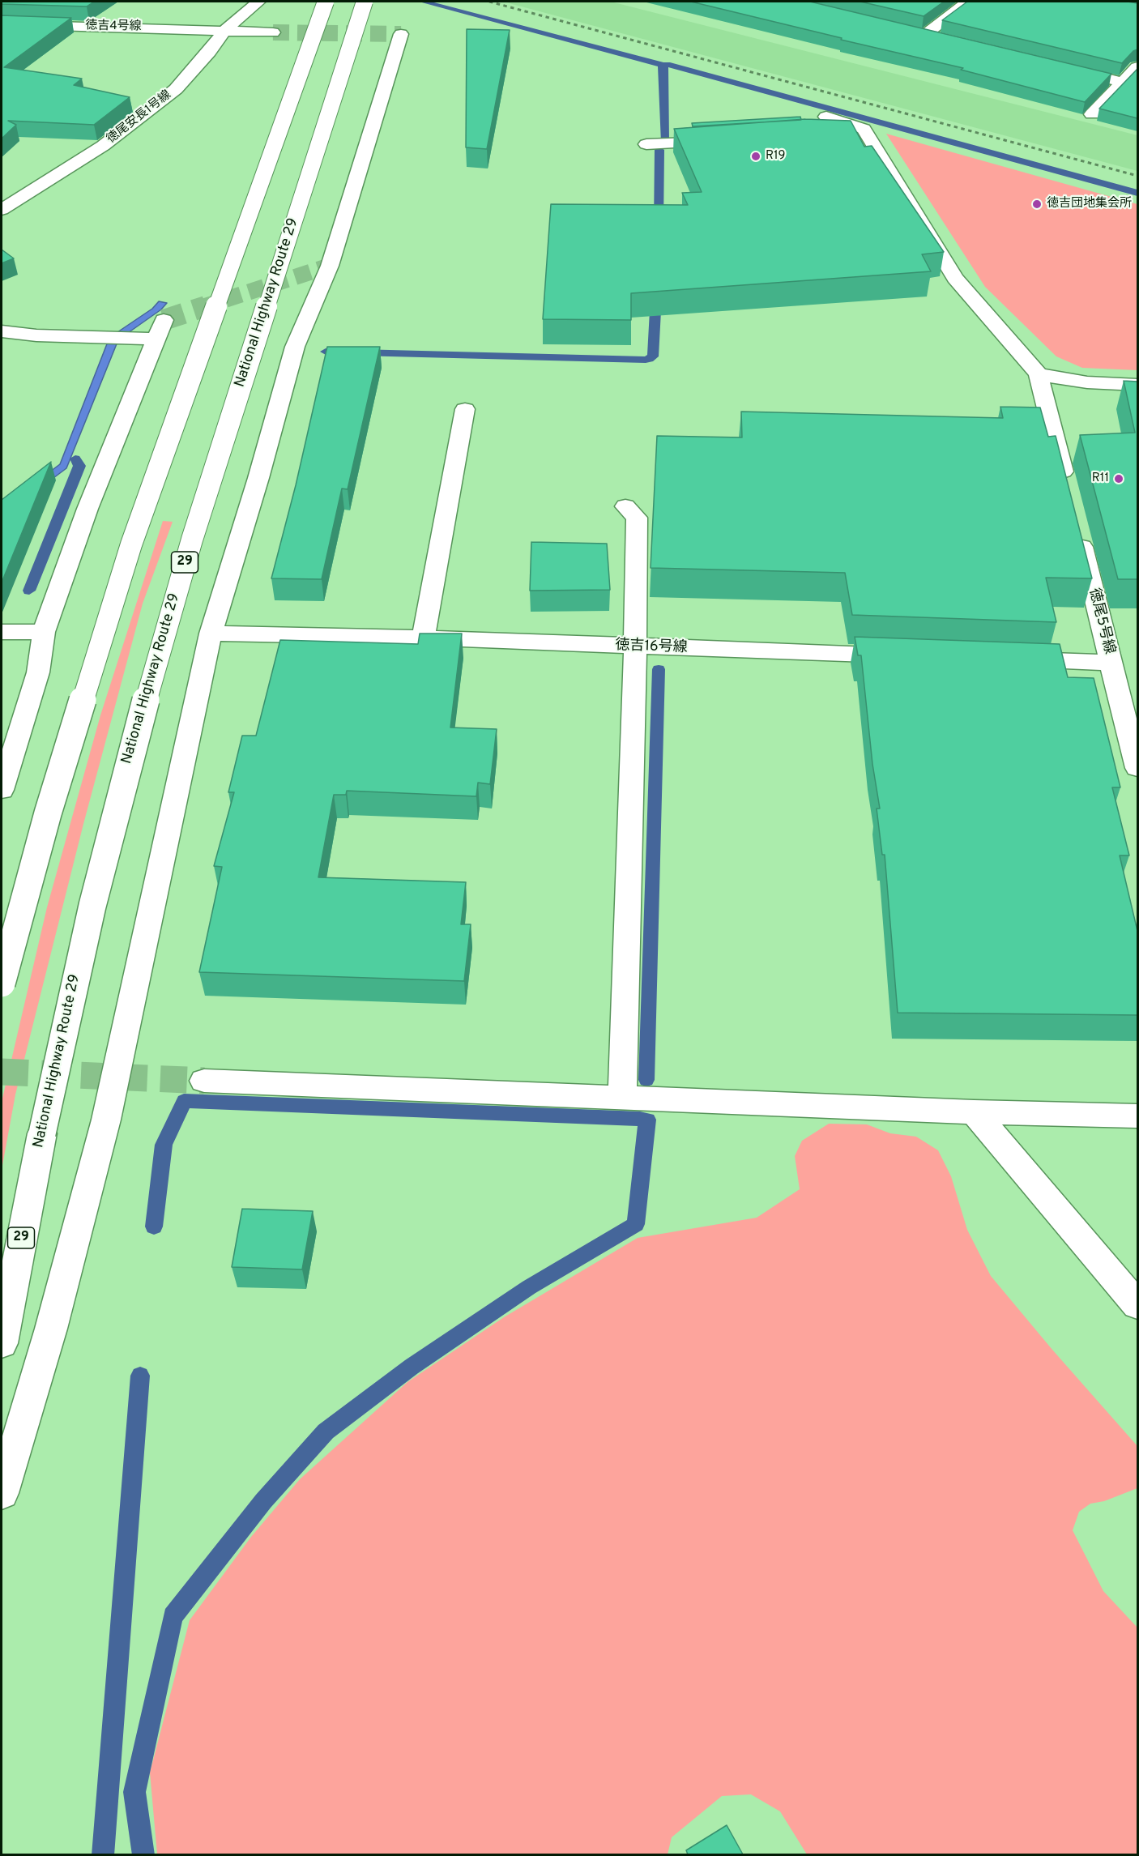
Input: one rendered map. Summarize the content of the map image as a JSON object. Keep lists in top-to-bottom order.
{
  "streets": {
    "main road": [
      "徳吉4号線",
      "徳尾安長1号線",
      "National Highway Route 29",
      "29",
      "徳尾5号線",
      "徳吉16号線"
    ]
  },
  "crossings": [
    ["徳吉4号線", "徳尾安長1号線"]
  ],
  "places": ["R19", "徳吉団地集会所", "R11"]
}
